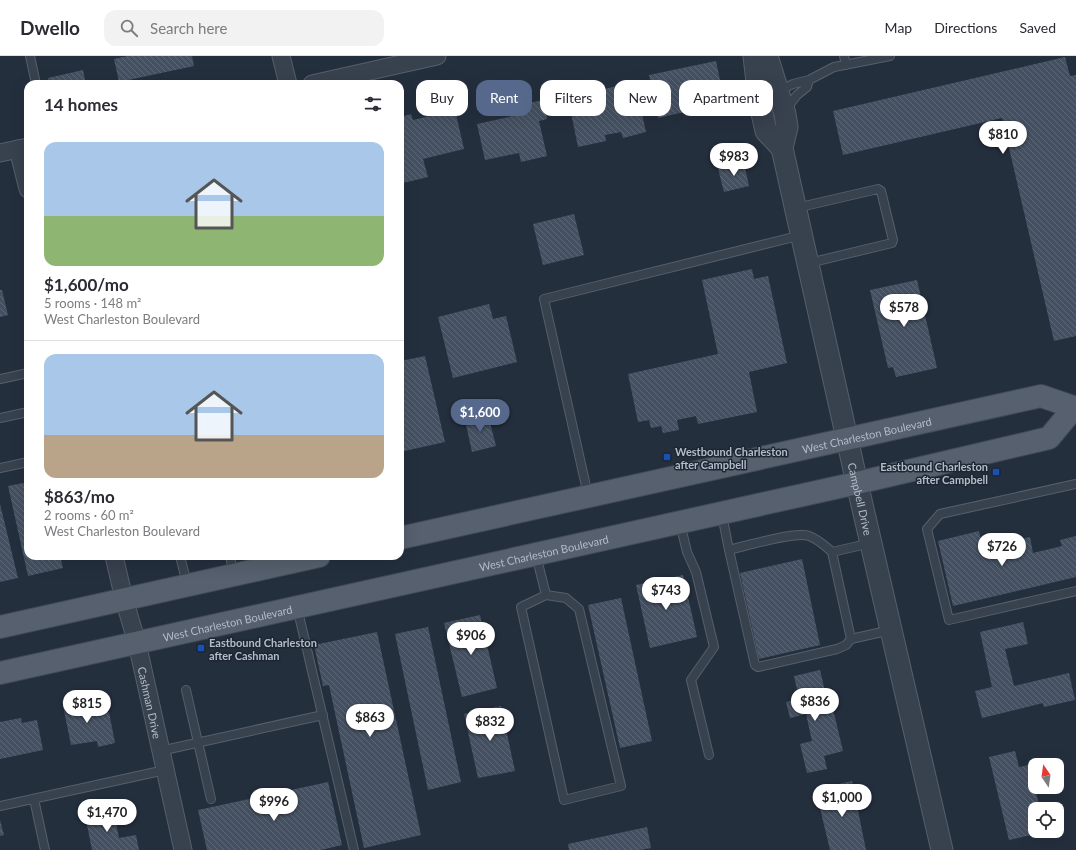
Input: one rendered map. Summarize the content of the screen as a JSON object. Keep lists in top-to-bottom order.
{
  "streets": {
    "main road": ["West Charleston Boulevard"],
    "street": ["Campbell Drive", "Cashman Drive"]
  },
  "crossings": [
    ["West Charleston Boulevard", "Campbell Drive"],
    ["West Charleston Boulevard", "Cashman Drive"]
  ],
  "places": {
    "transit": ["Westbound Charleston after Campbell", "Eastbound Charleston after Campbell", "Eastbound Charleston after Cashman"]
  },
  "north": "top",
  "page": {
    "header": "Dwello",
    "search": "Search here",
    "nav": ["Map", "Directions", "Saved"],
    "chip": [
      "Buy",
      "Rent",
      "Filters",
      "New",
      "Apartment"
    ],
    "heading": "14 homes",
    "price": [
      "$810",
      "$983",
      "$578",
      "$1,600",
      "$726",
      "$743",
      "$906",
      "$836",
      "$815",
      "$863",
      "$832",
      "$1,000",
      "$996",
      "$1,470"
    ],
    "list": [
      {
        "name": "$1,600/mo",
        "note": "5 rooms · 148 m² · West Charleston Boulevard"
      },
      {
        "name": "$863/mo",
        "note": "2 rooms · 60 m² · West Charleston Boulevard"
      }
    ]
  }
}
